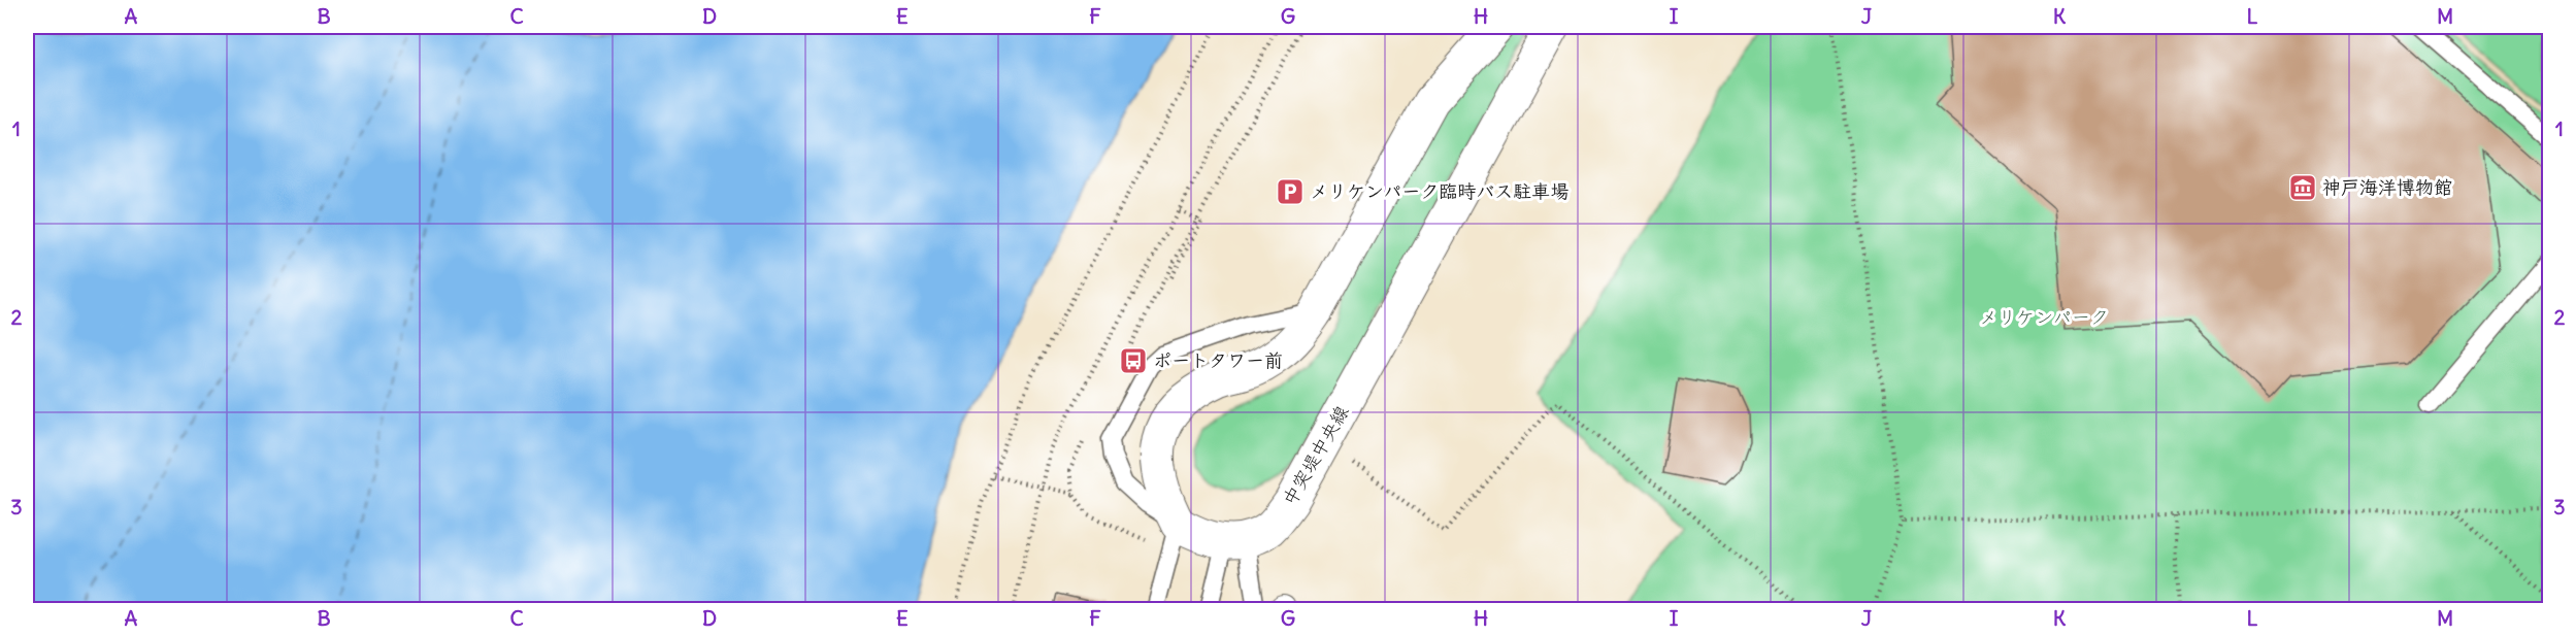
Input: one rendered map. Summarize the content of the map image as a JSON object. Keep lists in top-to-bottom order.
{
  "streets": {
    "street": ["中突堤中央線"]
  },
  "parks": ["メリケンパーク"],
  "places": {
    "museum": ["神戸海洋博物館"],
    "parking": ["メリケンパーク臨時バス駐車場"],
    "bus stop": ["ポートタワー前"]
  },
  "grid": {
    "columns": [
      "A",
      "B",
      "C",
      "D",
      "E",
      "F",
      "G",
      "H",
      "I",
      "J",
      "K",
      "L",
      "M"
    ],
    "rows": ["1", "2", "3"]
  }
}
